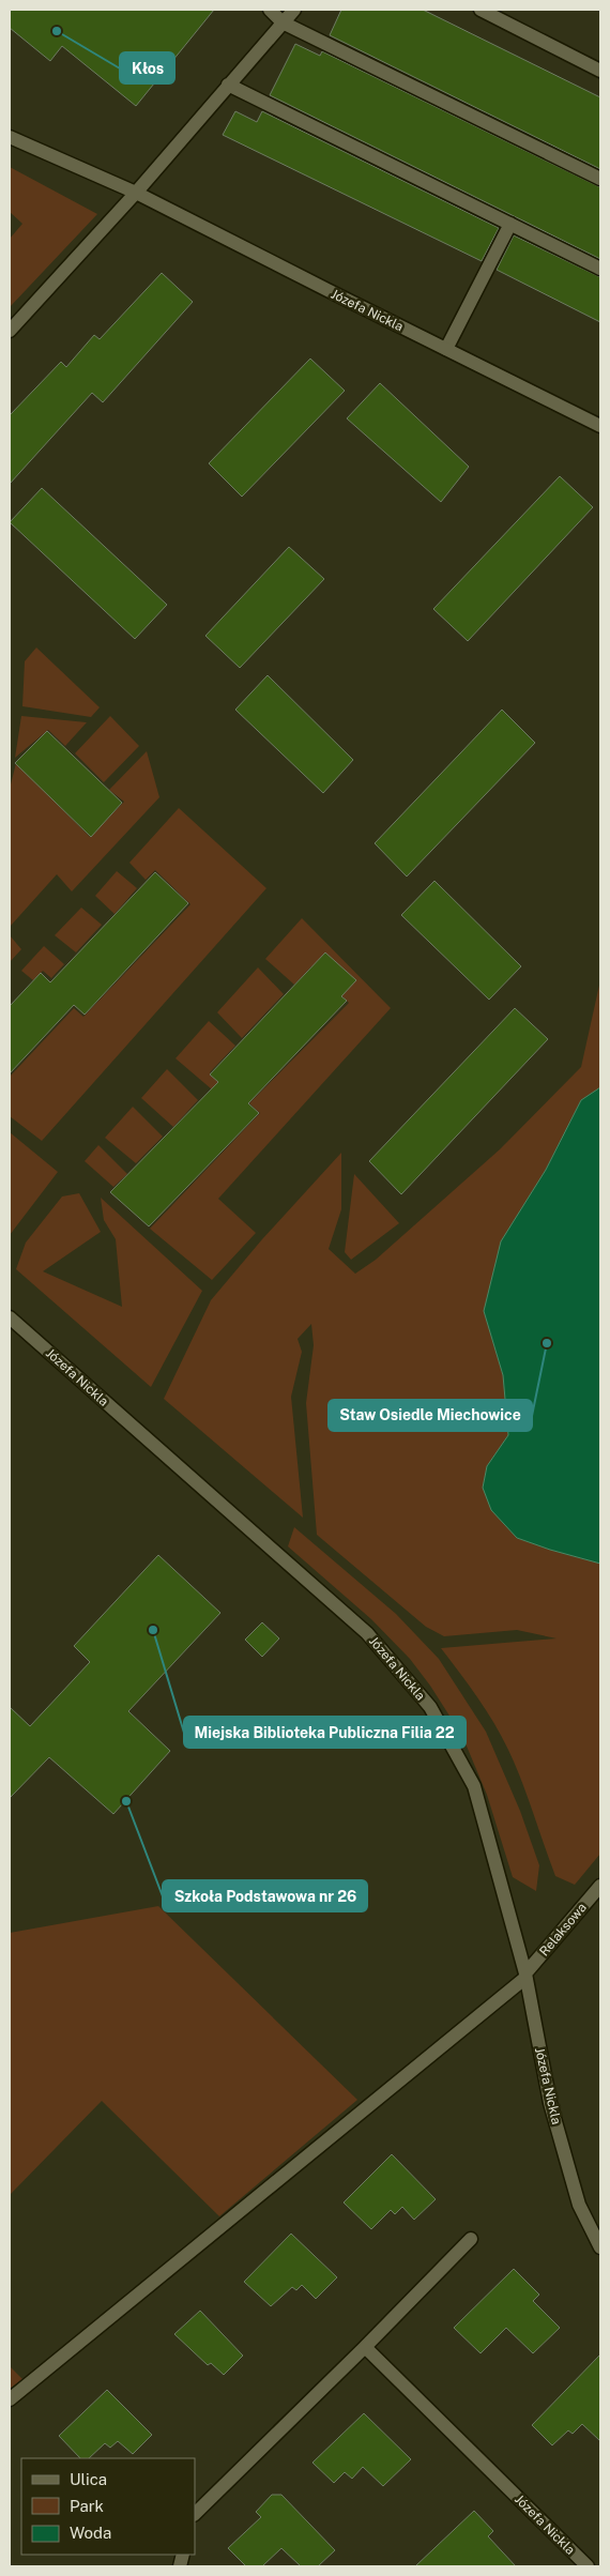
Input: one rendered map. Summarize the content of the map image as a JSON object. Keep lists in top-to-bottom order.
{
  "streets": {
    "street": ["Józefa Nickla", "Relaksowa"]
  },
  "crossings": [
    ["Józefa Nickla", "Relaksowa"]
  ],
  "places": [
    "Kłos",
    "Staw Osiedle Miechowice",
    "Miejska Biblioteka Publiczna Filia 22",
    "Szkoła Podstawowa nr 26"
  ],
  "legend": ["Ulica", "Park", "Woda"]
}
